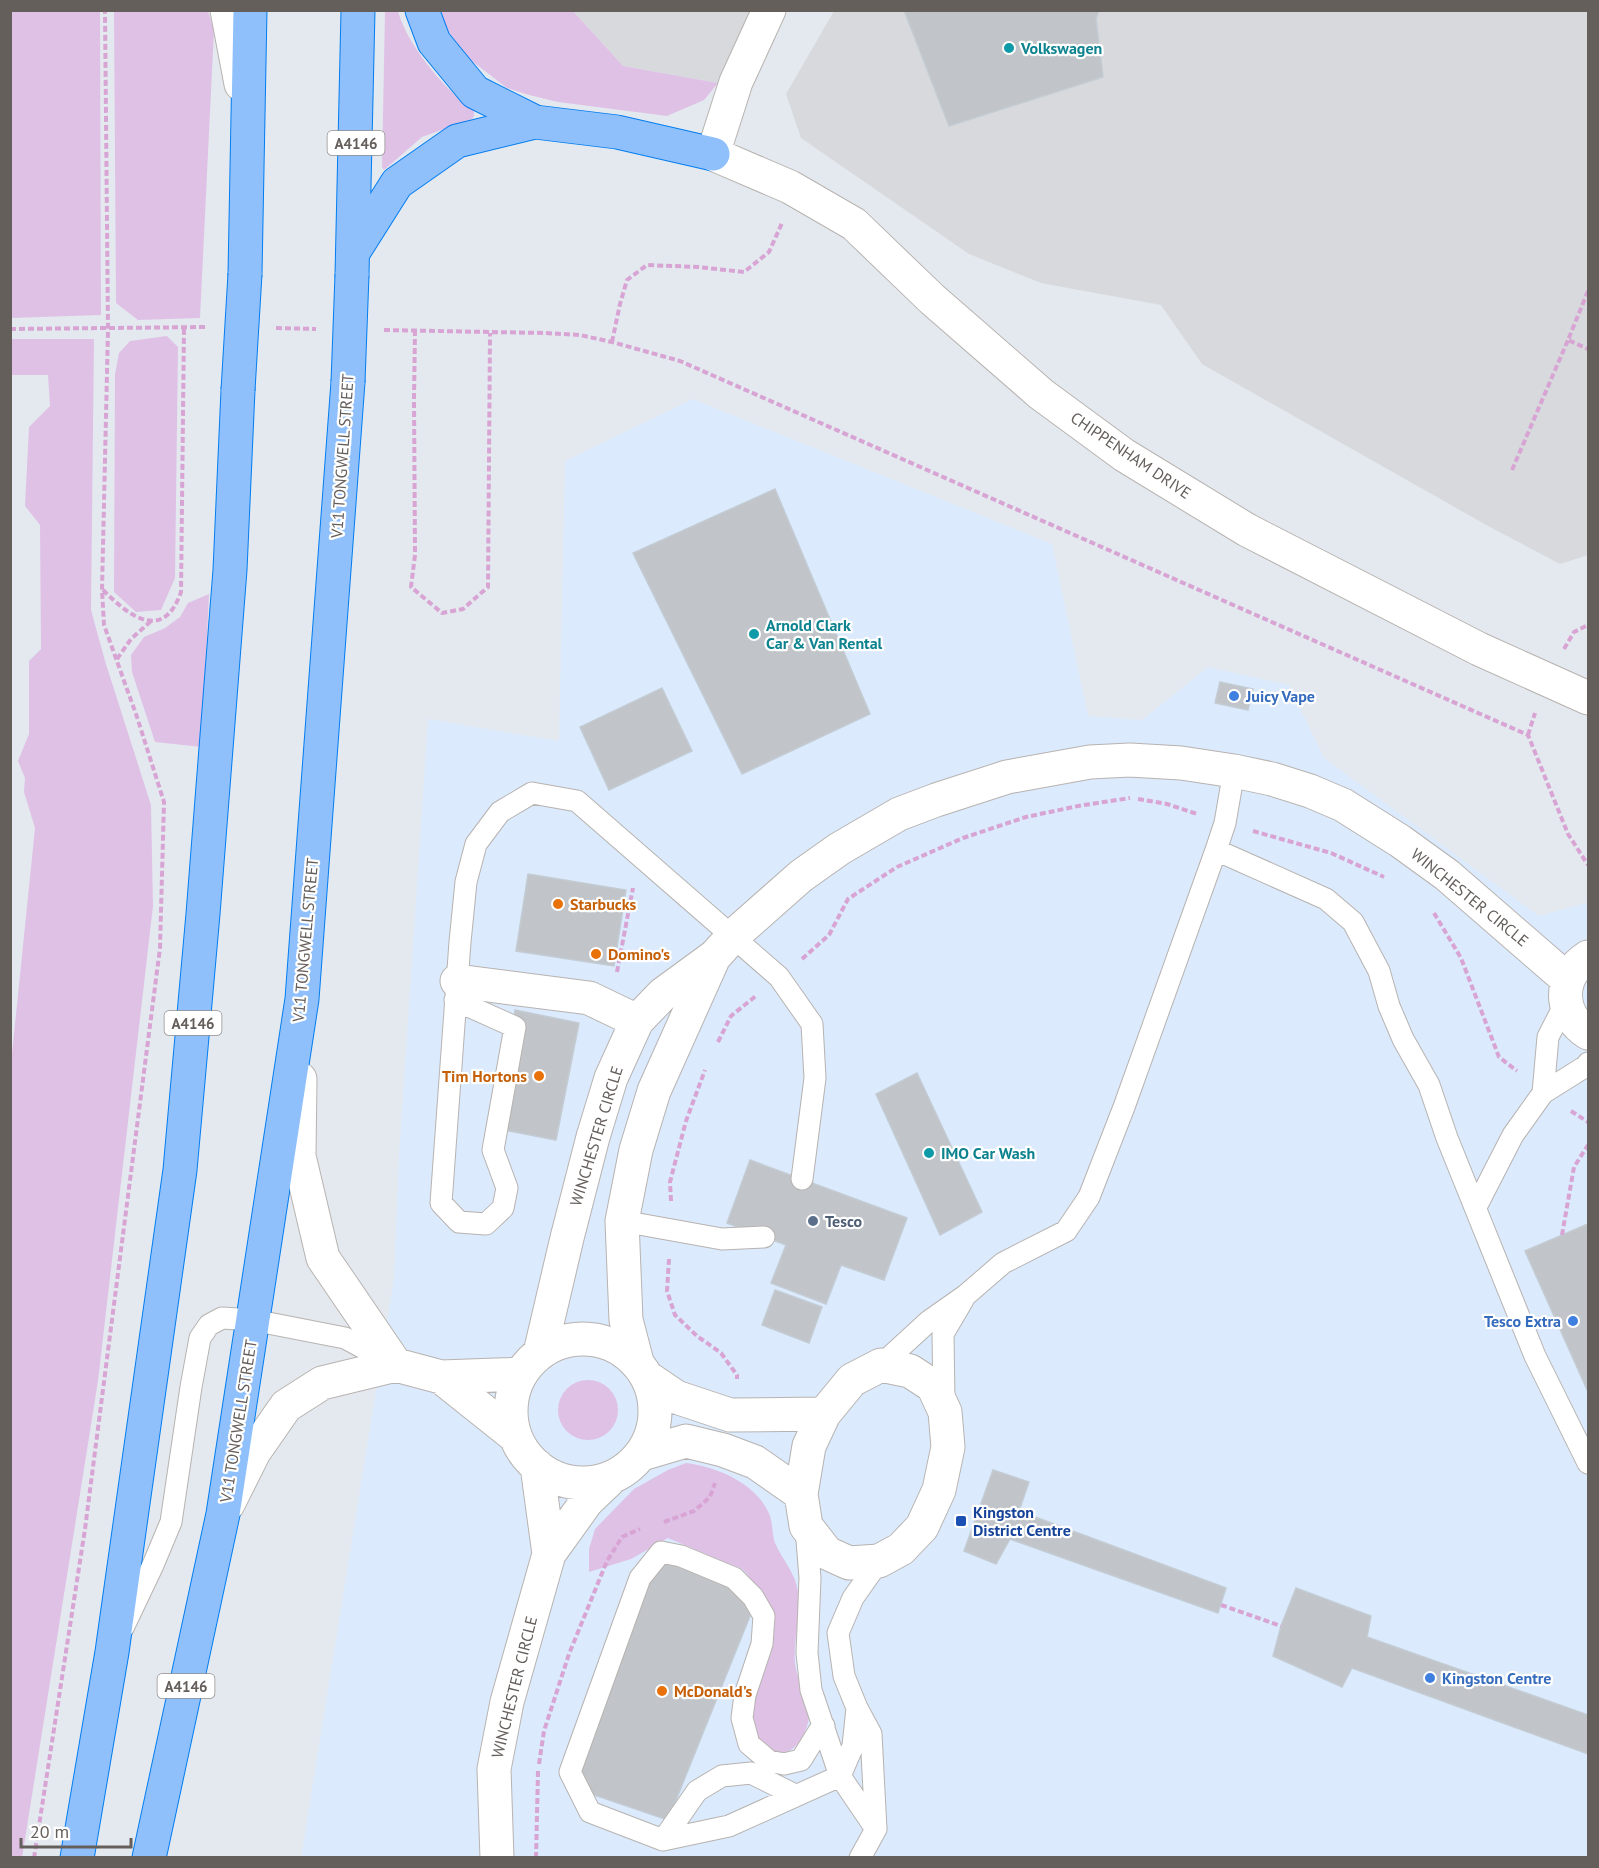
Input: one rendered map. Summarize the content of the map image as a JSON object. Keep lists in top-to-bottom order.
{
  "streets": {
    "highway": ["A4146", "V11 TONGWELL STREET"],
    "street": ["CHIPPENHAM DRIVE", "WINCHESTER CIRCLE"]
  },
  "places": {
    "other": [
      "Volkswagen",
      "Arnold Clark Car & Van Rental",
      "Juicy Vape",
      "Starbucks",
      "Domino's",
      "Tim Hortons",
      "IMO Car Wash",
      "Tesco",
      "Tesco Extra",
      "Kingston Centre",
      "McDonald's"
    ],
    "transit": ["Kingston District Centre"]
  },
  "scale_bar": "20 m"
}
